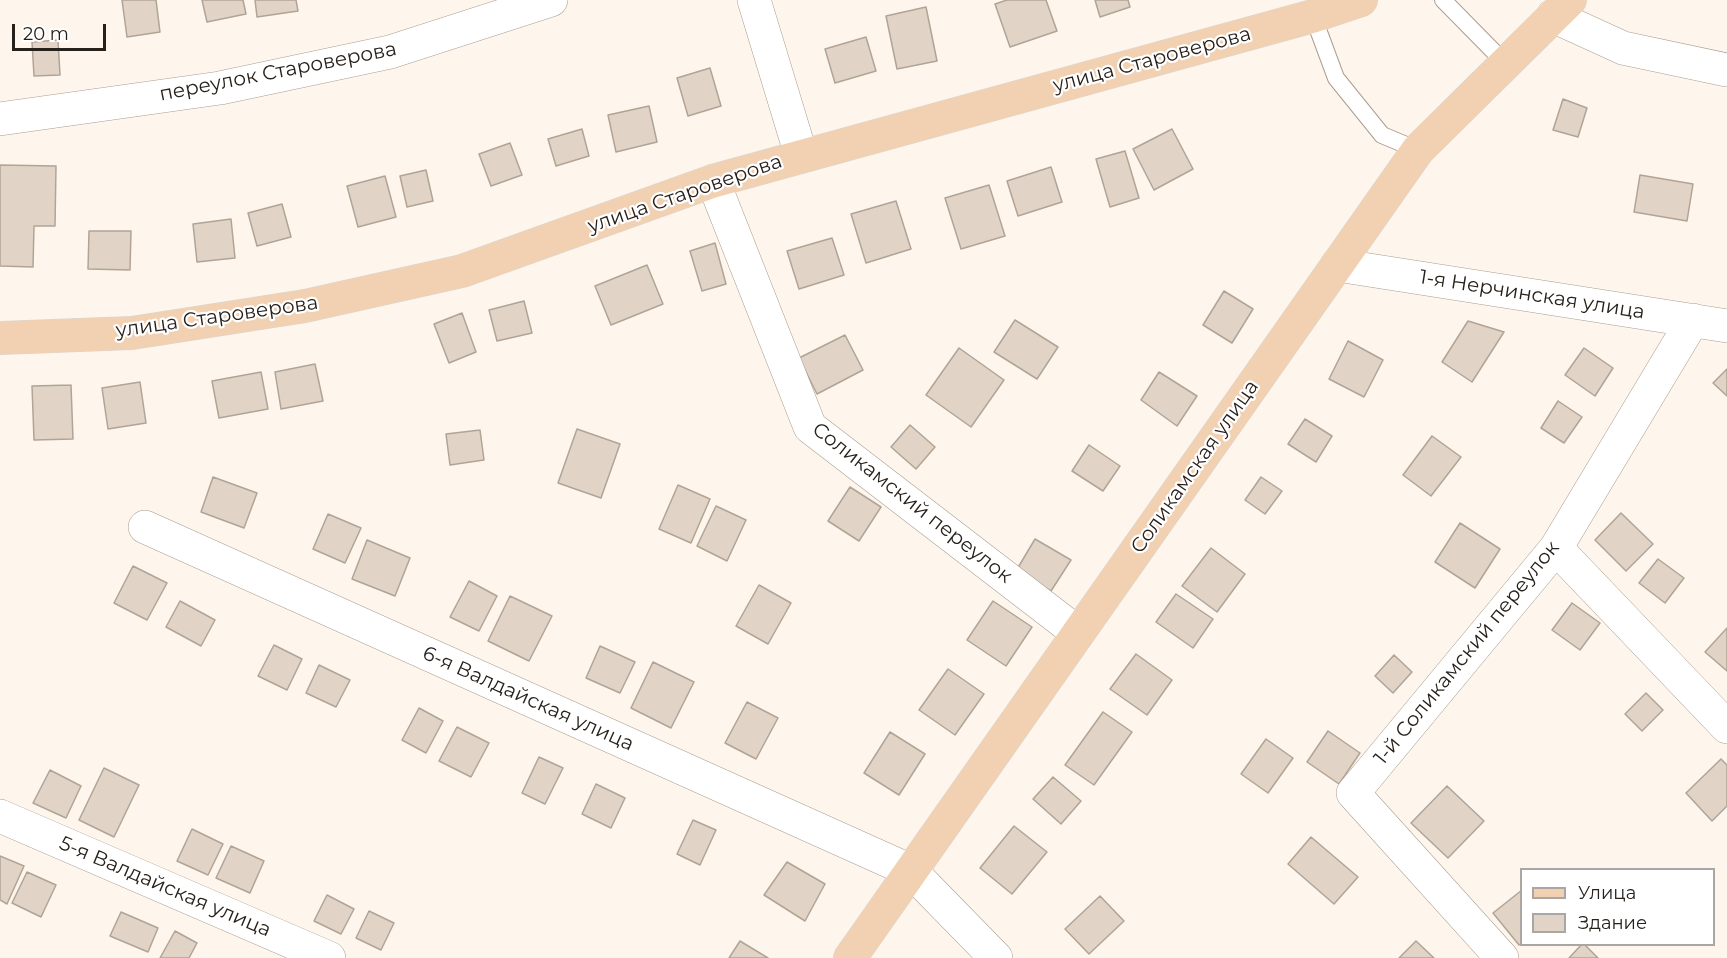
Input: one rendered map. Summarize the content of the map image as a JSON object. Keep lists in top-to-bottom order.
{
  "streets": {
    "main road": ["улица Староверова", "Соликамская улица"],
    "street": [
      "переулок Староверова",
      "1-я Нерчинская улица",
      "Соликамский переулок",
      "1-й Соликамский переулок",
      "6-я Валдайская улица",
      "5-я Валдайская улица"
    ]
  },
  "crossings": [
    ["улица Староверова", "Соликамский переулок"],
    ["1-я Нерчинская улица", "Соликамская улица"],
    ["1-я Нерчинская улица", "1-й Соликамский переулок"],
    ["Соликамская улица", "Соликамский переулок"],
    ["Соликамская улица", "6-я Валдайская улица"]
  ],
  "legend": ["Улица", "Здание"],
  "scale_bar": "20 m"
}
